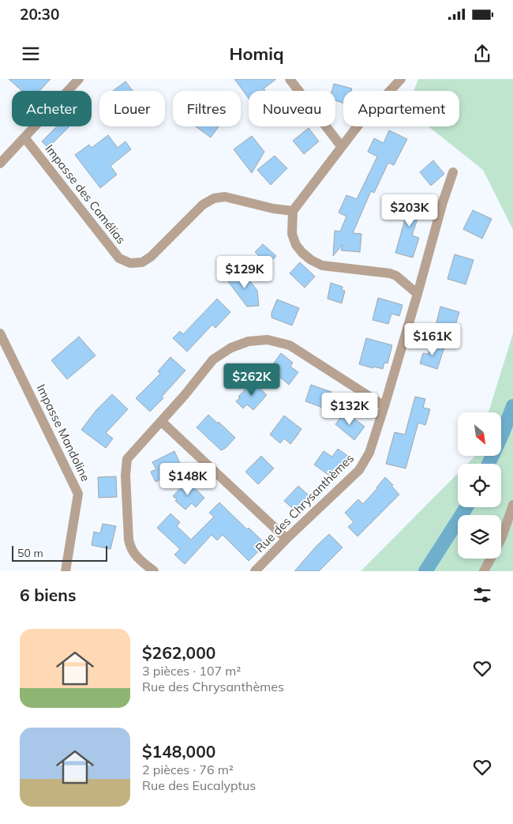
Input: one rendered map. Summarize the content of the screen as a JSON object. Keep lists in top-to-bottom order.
{
  "streets": {
    "street": ["Impasse des Camélias", "Impasse Mandoline", "Rue des Chrysanthèmes"]
  },
  "scale_bar": "50 m",
  "north": "bottom right",
  "page": {
    "status": "20:30",
    "header": "Homiq",
    "chip": [
      "Acheter",
      "Louer",
      "Filtres",
      "Nouveau",
      "Appartement"
    ],
    "price": [
      "$203K",
      "$129K",
      "$161K",
      "$262K",
      "$132K",
      "$148K"
    ],
    "scale": "50 m",
    "heading": "6 biens",
    "list": [
      {
        "name": "$262,000",
        "note": "3 pièces · 107 m² · Rue des Chrysanthèmes"
      },
      {
        "name": "$148,000",
        "note": "2 pièces · 76 m² · Rue des Eucalyptus"
      }
    ]
  }
}
